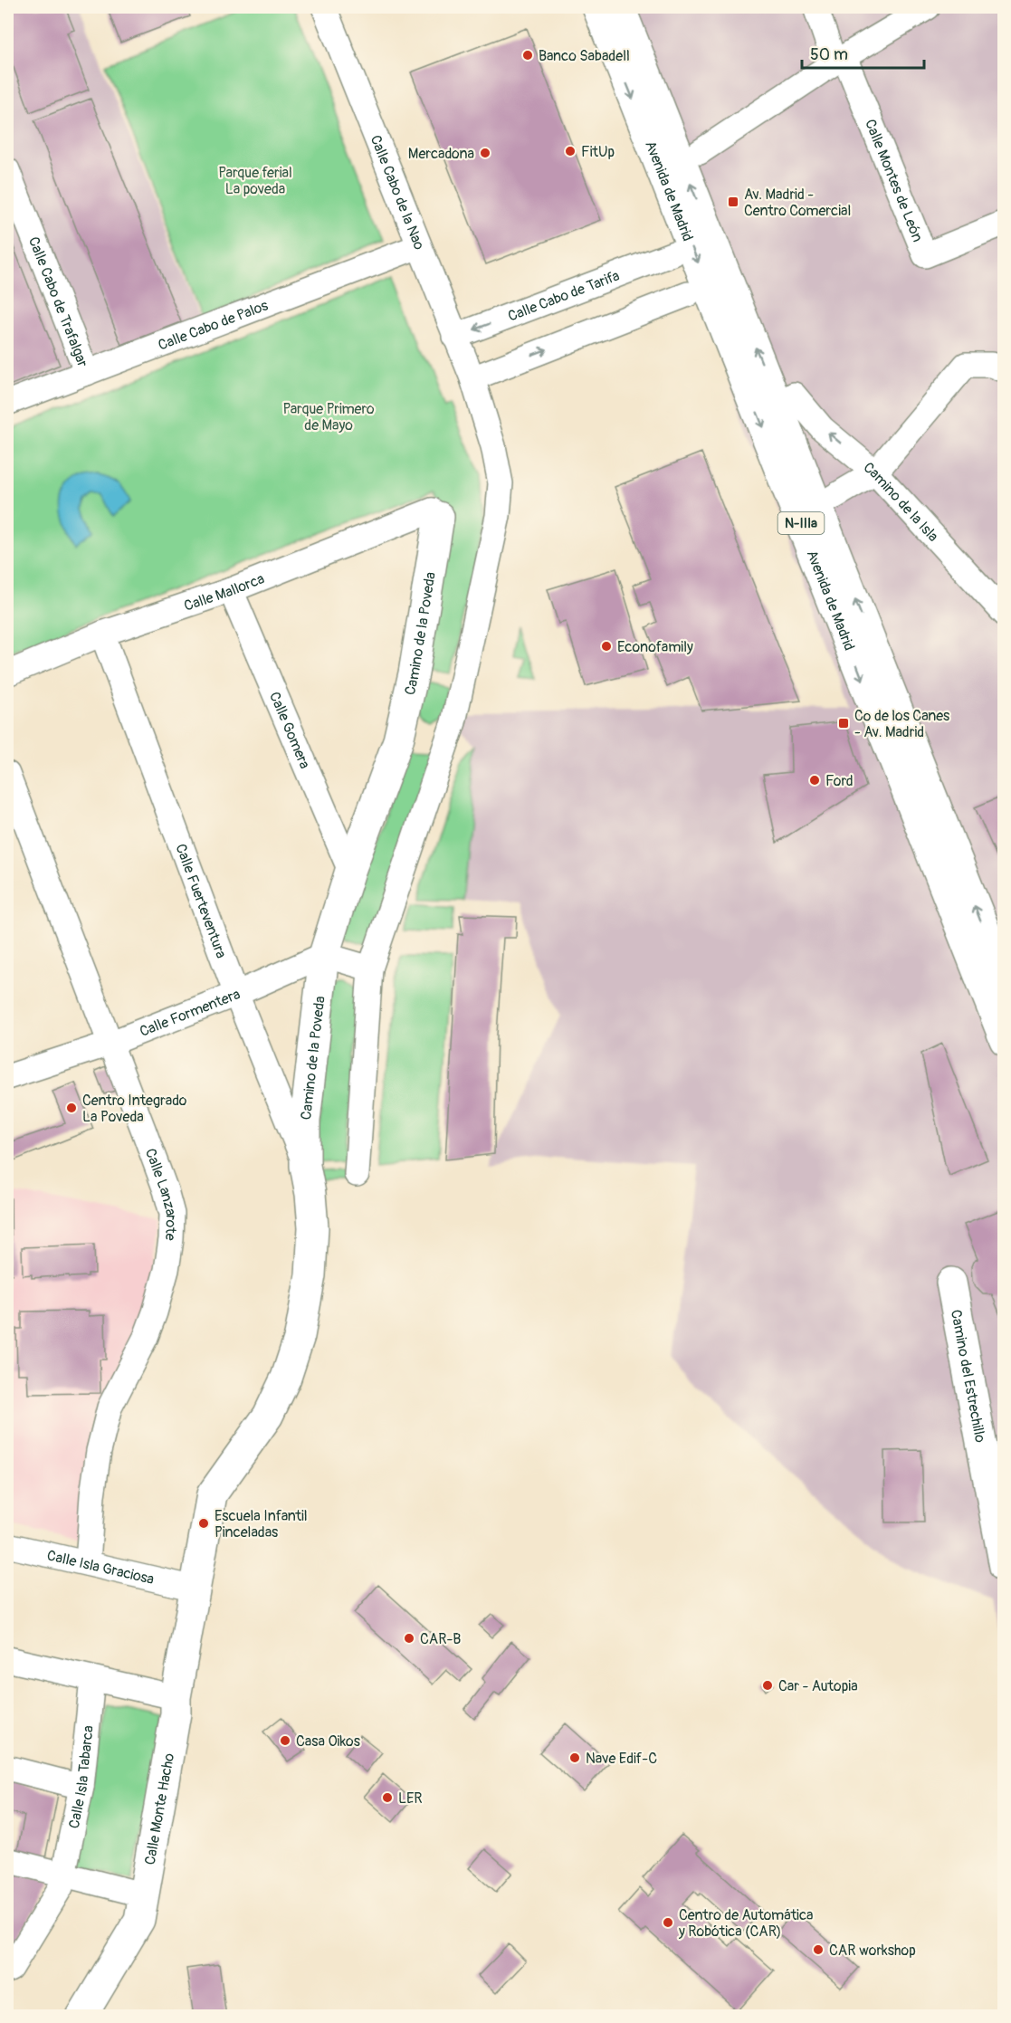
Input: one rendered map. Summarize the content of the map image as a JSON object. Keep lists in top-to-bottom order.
{
  "streets": {
    "main road": [
      "Avenida de Madrid",
      "N-IIIa",
      "Camino de la Poveda",
      "Camino del Estrechillo",
      "Calle Monte Hacho"
    ],
    "street": [
      "Calle Montes de León",
      "Calle Cabo de la Nao",
      "Calle Cabo de Tarifa",
      "Calle Cabo de Trafalgar",
      "Calle Cabo de Palos",
      "Camino de la Isla",
      "Calle Mallorca",
      "Calle Gomera",
      "Calle Fuerteventura",
      "Calle Formentera",
      "Calle Lanzarote",
      "Calle Isla Graciosa",
      "Calle Isla Tabarca"
    ]
  },
  "crossings": [
    ["Calle Cabo de la Nao", "Calle Cabo de Tarifa"],
    ["Calle Cabo de la Nao", "Calle Cabo de Palos"],
    ["Calle Cabo de Trafalgar", "Calle Cabo de Palos"],
    ["Calle Mallorca", "Camino de la Poveda"],
    ["Calle Mallorca", "Calle Gomera"],
    ["Calle Mallorca", "Calle Fuerteventura"],
    ["Camino de la Poveda", "Calle Gomera"],
    ["Camino de la Poveda", "Calle Fuerteventura"],
    ["Camino de la Poveda", "Calle Formentera"],
    ["Camino de la Poveda", "Calle Isla Graciosa"],
    ["Camino de la Poveda", "Calle Monte Hacho"],
    ["Calle Fuerteventura", "Calle Formentera"],
    ["Calle Formentera", "Calle Lanzarote"],
    ["Calle Lanzarote", "Calle Isla Graciosa"],
    ["Calle Isla Graciosa", "Calle Monte Hacho"]
  ],
  "one_way": ["Camino de la Isla"],
  "parks": ["Parque ferial La poveda", "Parque Primero de Mayo"],
  "places": {
    "other": [
      "Banco Sabadell",
      "FitUp",
      "Mercadona",
      "Econofamily",
      "Ford",
      "Centro Integrado La Poveda",
      "Escuela Infantil Pinceladas",
      "CAR-B",
      "Car - Autopia",
      "Casa Oikos",
      "Nave Edif-C",
      "LER",
      "Centro de Automática y Robótica (CAR)",
      "CAR workshop"
    ],
    "transit": ["Av. Madrid - Centro Comercial", "Cº de los Canes - Av. Madrid"]
  },
  "scale_bar": "50 m"
}
